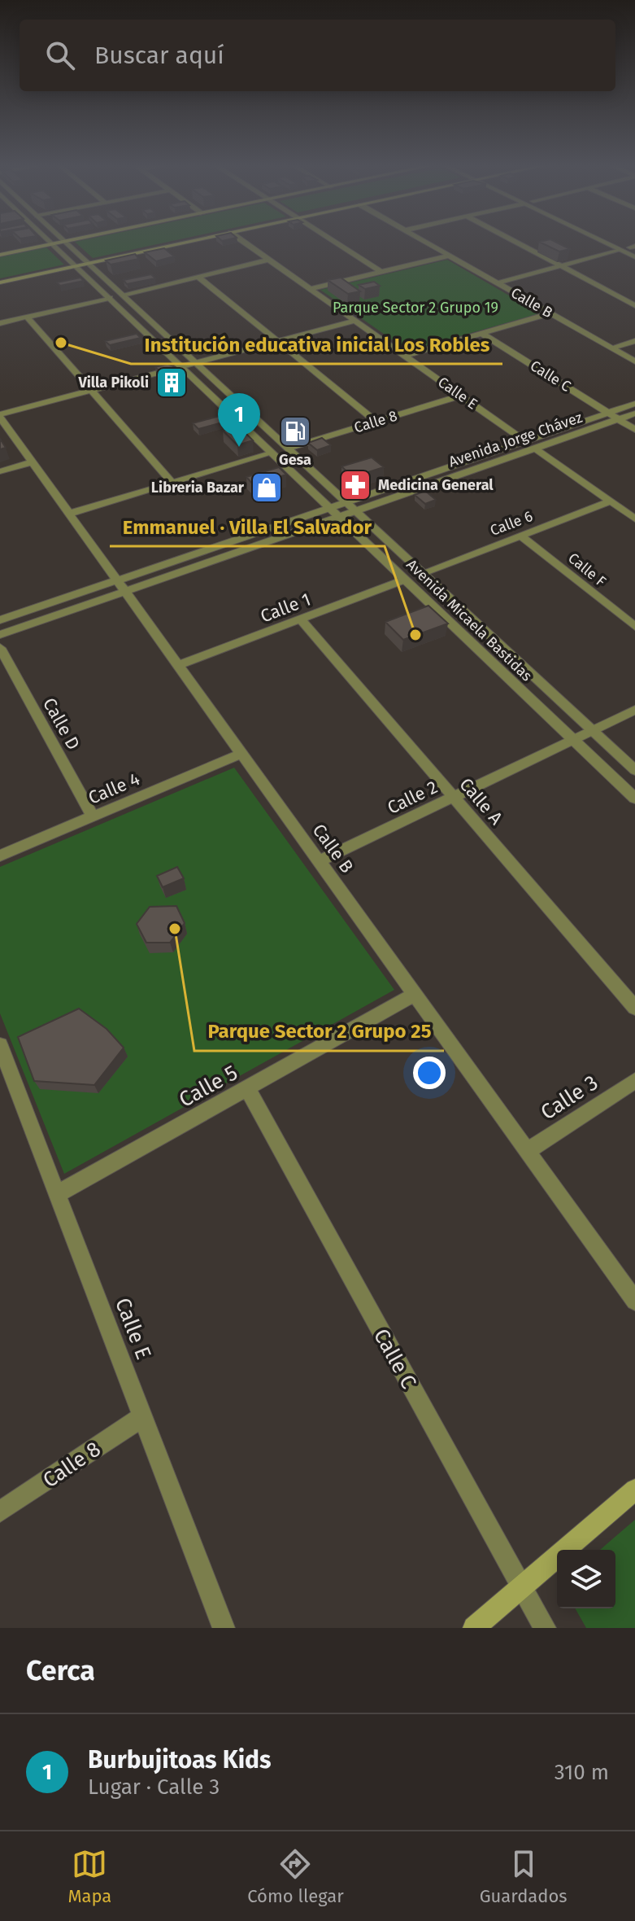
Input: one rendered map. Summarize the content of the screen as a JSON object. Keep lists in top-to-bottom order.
{
  "streets": {
    "street": [
      "Calle B",
      "Calle C",
      "Calle E",
      "Calle 8",
      "Avenida Jorge Chávez",
      "Calle 6",
      "Calle F",
      "Calle 1",
      "Avenida Micaela Bastidas",
      "Calle D",
      "Calle 4",
      "Calle 2",
      "Calle A",
      "Calle 5",
      "Calle 3"
    ]
  },
  "crossings": [
    ["Calle B", "Avenida Jorge Chávez"],
    ["Calle B", "Calle 1"],
    ["Calle B", "Calle 4"],
    ["Calle B", "Calle 2"],
    ["Calle B", "Calle 5"],
    ["Calle B", "Calle 3"],
    ["Calle C", "Avenida Jorge Chávez"],
    ["Calle C", "Calle 5"],
    ["Calle E", "Calle 8"],
    ["Calle E", "Avenida Jorge Chávez"],
    ["Calle E", "Calle 5"],
    ["Calle 8", "Avenida Micaela Bastidas"],
    ["Avenida Jorge Chávez", "Avenida Micaela Bastidas"],
    ["Calle 6", "Calle F"],
    ["Calle 6", "Avenida Micaela Bastidas"],
    ["Calle 1", "Avenida Micaela Bastidas"],
    ["Calle 1", "Calle A"],
    ["Avenida Micaela Bastidas", "Calle 2"],
    ["Calle D", "Calle 4"],
    ["Calle 2", "Calle A"]
  ],
  "parks": ["Parque Sector 2 Grupo 19"],
  "places": {
    "other": ["Institución educativa inicial Los Robles", "Emmanuel · Villa El Salvador", "Parque Sector 2 Grupo 25"],
    "building": ["Villa Pikoli"],
    "fuel station": ["Gesa"],
    "pharmacy": ["Medicina General"],
    "shop": ["Libreria Bazar"]
  },
  "page": {
    "search": "Buscar aquí",
    "pins": "1",
    "heading": "Cerca",
    "list": [
      {
        "mark": "1",
        "name": "Burbujitoas Kids",
        "note": "Lugar · Calle 3",
        "value": "310 m"
      }
    ],
    "nav": ["Mapa", "Cómo llegar", "Guardados"]
  }
}
